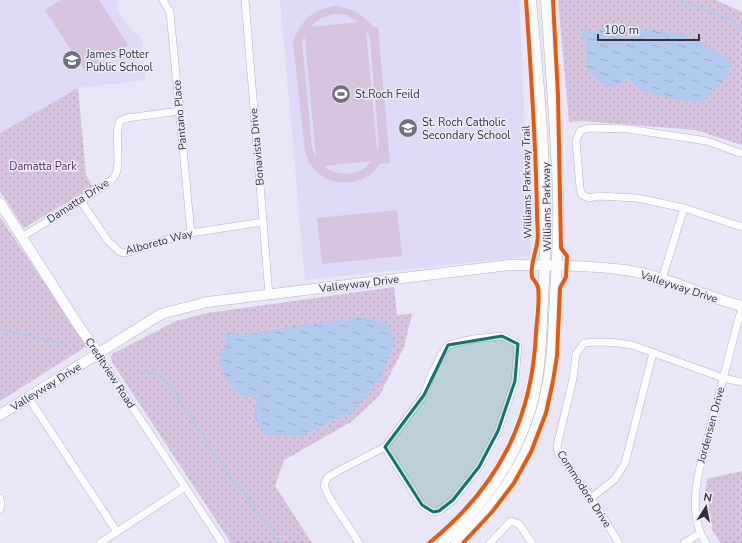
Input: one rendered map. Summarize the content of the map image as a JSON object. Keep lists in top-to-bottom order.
{
  "streets": {
    "main road": ["Williams Parkway", "Valleyway Drive", "Creditview Road"],
    "street": [
      "Pantano Place",
      "Bonavista Drive",
      "Damatta Drive",
      "Alboreto Way",
      "Jordensen Drive",
      "Commodore Drive"
    ],
    "cycle path": ["Williams Parkway Trail"]
  },
  "crossings": [
    ["Pantano Place", "Damatta Drive"],
    ["Pantano Place", "Alboreto Way"],
    ["Bonavista Drive", "Alboreto Way"],
    ["Bonavista Drive", "Valleyway Drive"],
    ["Damatta Drive", "Alboreto Way"],
    ["Damatta Drive", "Creditview Road"],
    ["Williams Parkway", "Valleyway Drive"],
    ["Valleyway Drive", "Creditview Road"],
    ["Valleyway Drive", "Jordensen Drive"],
    ["Jordensen Drive", "Commodore Drive"]
  ],
  "parks": ["Damatta Park"],
  "places": {
    "school or university": ["James Potter Public School", "St. Roch Catholic Secondary School"],
    "sports": ["St.Roch Feild"]
  },
  "scale_bar": "100 m",
  "north": "top"
}
